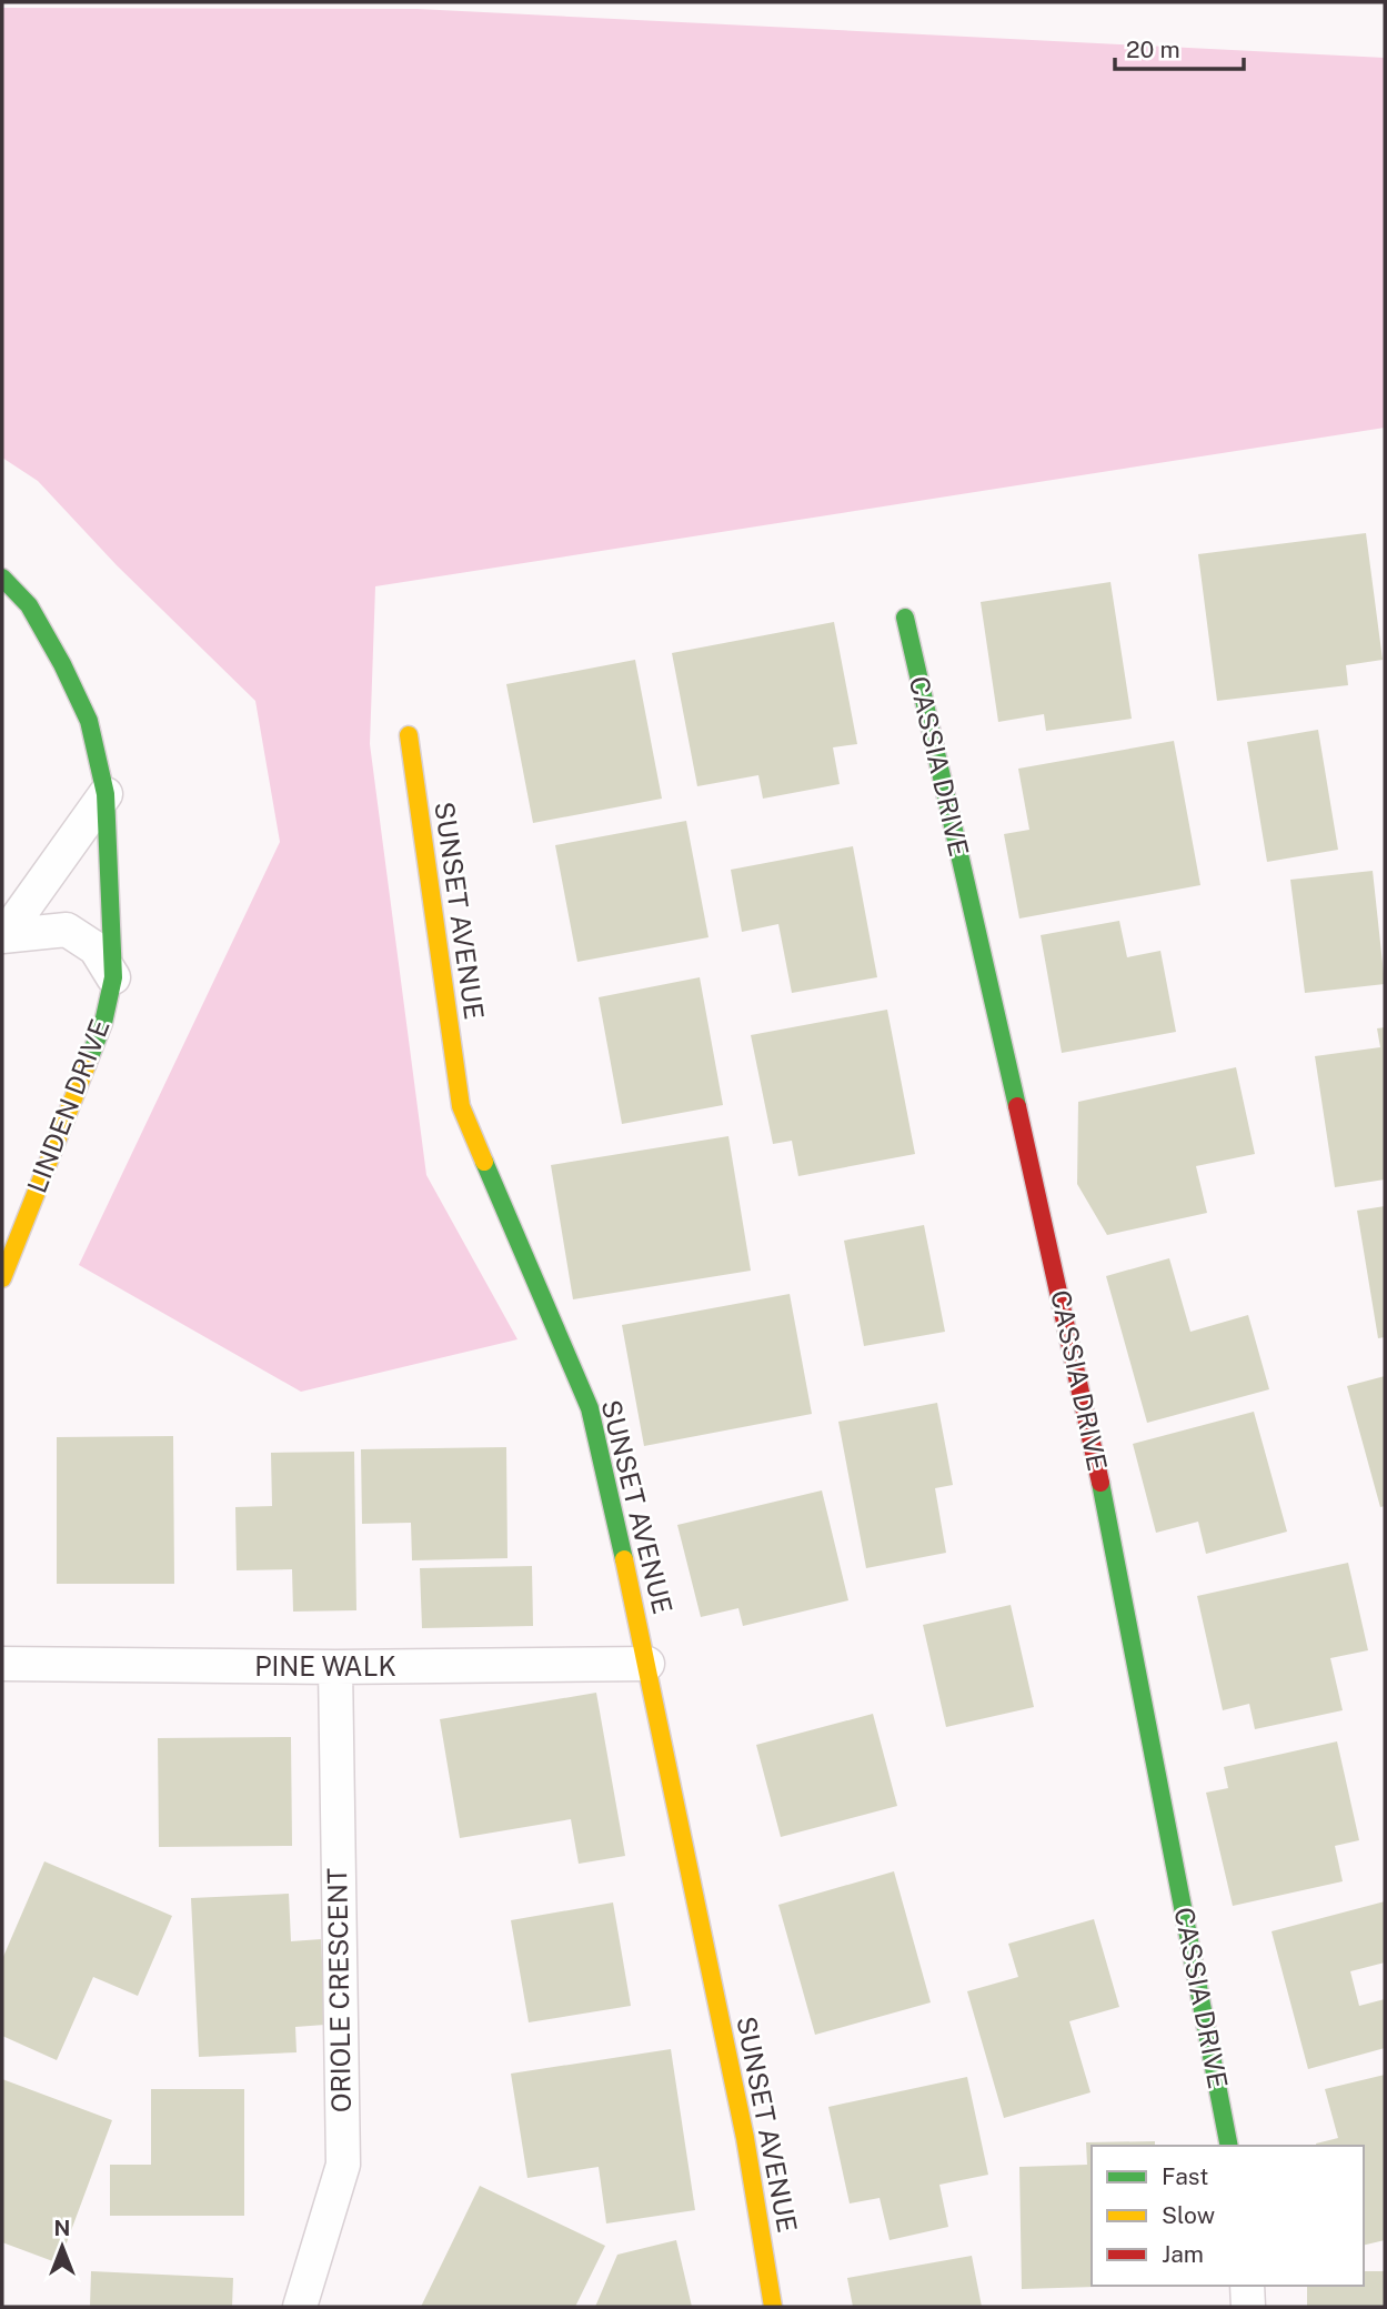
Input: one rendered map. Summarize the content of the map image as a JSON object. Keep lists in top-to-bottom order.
{
  "streets": {
    "street": [
      "CASSIA DRIVE",
      "SUNSET AVENUE",
      "LINDEN DRIVE",
      "PINE WALK",
      "ORIOLE CRESCENT"
    ]
  },
  "crossings": [
    ["SUNSET AVENUE", "PINE WALK"],
    ["PINE WALK", "ORIOLE CRESCENT"]
  ],
  "legend": ["Fast", "Slow", "Jam"],
  "scale_bar": "20 m",
  "north": "top"
}
